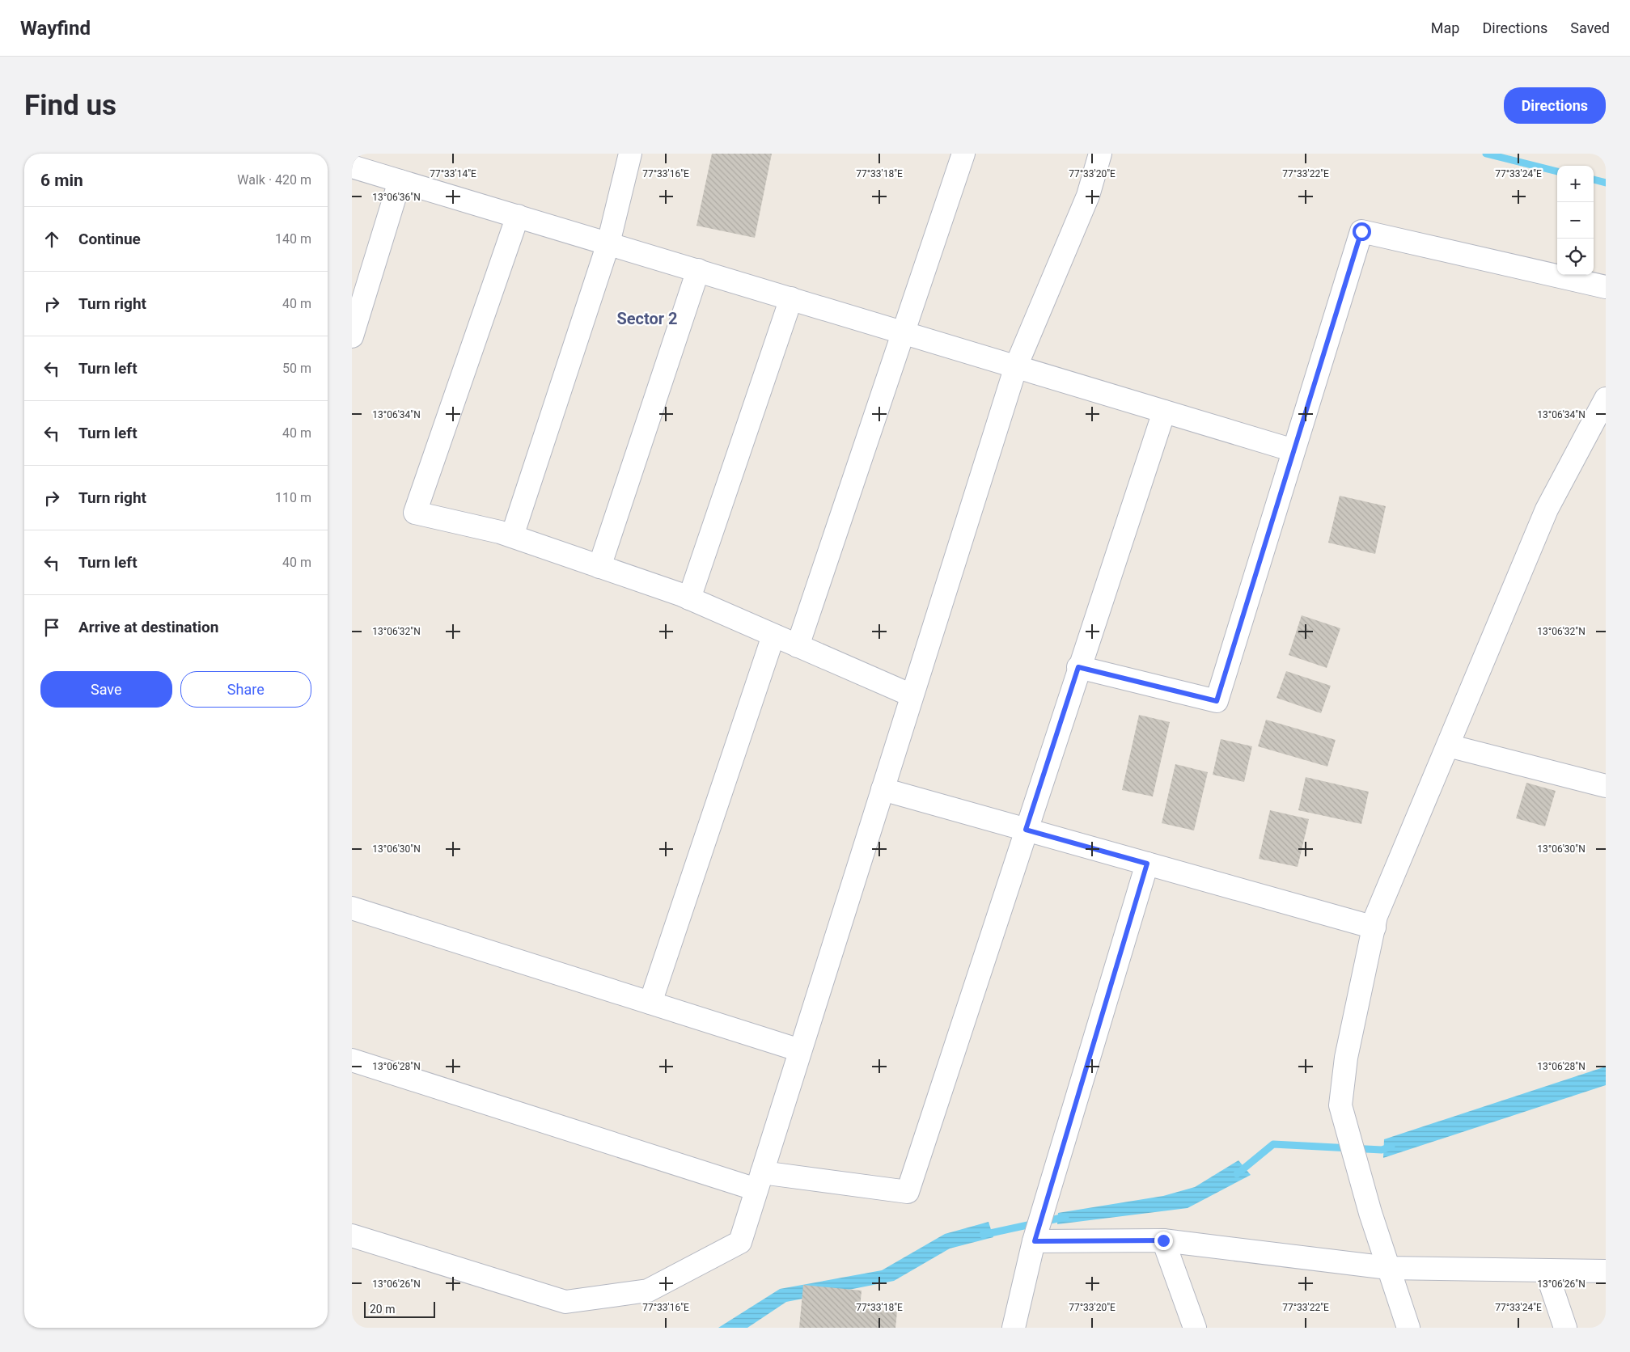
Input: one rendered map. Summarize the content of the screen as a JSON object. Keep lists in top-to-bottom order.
{
  "districts": ["Sector 2"],
  "scale_bar": "20 m",
  "page": {
    "header": "Wayfind",
    "nav": ["Map", "Directions", "Saved"],
    "buttons": [
      "Directions",
      ["Save", "Share"]
    ],
    "title": "Find us",
    "heading": ["6 min", "Walk · 420 m"],
    "map_buttons": ["+", "−"],
    "list": [
      ["Continue", "140 m"],
      ["Turn right", "40 m"],
      ["Turn left", "50 m"],
      ["Turn left", "40 m"],
      ["Turn right", "110 m"],
      ["Turn left", "40 m"],
      "Arrive at destination"
    ],
    "scale": "20 m"
  },
  "coordinates": [
    "77°33'14\"E",
    "77°33'16\"E",
    "77°33'18\"E",
    "77°33'20\"E",
    "77°33'22\"E",
    "77°33'24\"E",
    "13°06'36\"N",
    "13°06'34\"N",
    "13°06'32\"N",
    "13°06'30\"N",
    "13°06'28\"N",
    "13°06'26\"N"
  ]
}
